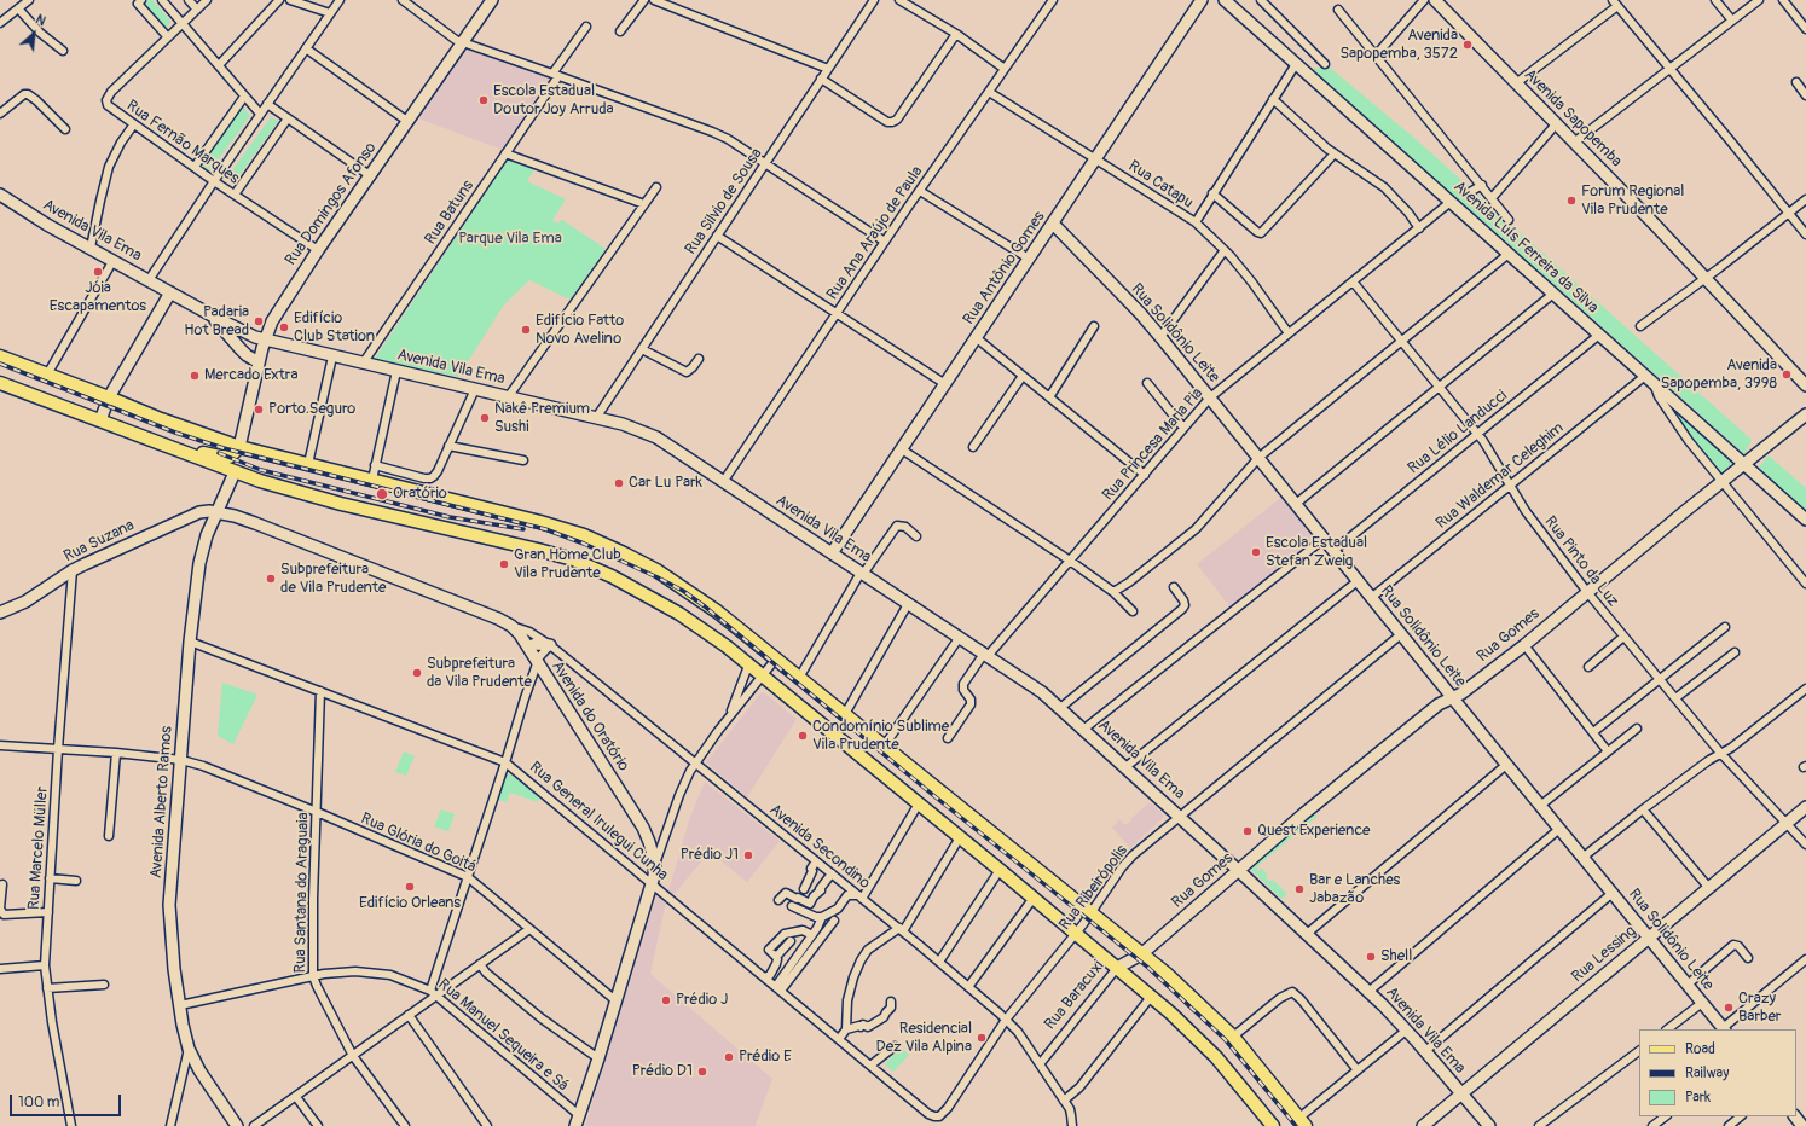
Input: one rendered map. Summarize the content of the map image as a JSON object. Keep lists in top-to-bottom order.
{
  "streets": {
    "main road": [
      "Avenida Sapopemba",
      "Rua Domingos Afonso",
      "Avenida Vila Ema",
      "Avenida Luís Ferreira da Silva",
      "Rua Antônio Gomes",
      "Rua Solidônio Leite",
      "Rua Suzana",
      "Rua Gomes",
      "Avenida do Oratório",
      "Avenida Alberto Ramos",
      "Rua Lessing",
      "Rua Baracuxi"
    ],
    "street": [
      "Rua Fernão Marques",
      "Rua Catapu",
      "Rua Silvio de Sousa",
      "Rua Batuns",
      "Rua Ana Araújo de Paula",
      "Rua Lélio Landucci",
      "Rua Princesa Maria Pia",
      "Rua Waldemar Celeghim",
      "Rua Pinto da Luz",
      "Rua General Irulegui Cunha",
      "Rua Glória do Goitá",
      "Avenida Secondino",
      "Rua Marcelo Müller",
      "Rua Ribeirópolis",
      "Rua Santana do Araguaia",
      "Rua Manuel Sequeira e Sá"
    ]
  },
  "crossings": [
    ["Rua Fernão Marques", "Rua Domingos Afonso"],
    ["Rua Catapu", "Rua Ana Araújo de Paula"],
    ["Rua Catapu", "Rua Antônio Gomes"],
    ["Rua Catapu", "Rua Princesa Maria Pia"],
    ["Rua Silvio de Sousa", "Avenida Vila Ema"],
    ["Rua Domingos Afonso", "Avenida Vila Ema"],
    ["Rua Batuns", "Avenida Vila Ema"],
    ["Avenida Vila Ema", "Rua Ana Araújo de Paula"],
    ["Avenida Vila Ema", "Rua Antônio Gomes"],
    ["Avenida Vila Ema", "Rua Princesa Maria Pia"],
    ["Avenida Vila Ema", "Rua Gomes"],
    ["Avenida Vila Ema", "Rua Ribeirópolis"],
    ["Avenida Vila Ema", "Rua Lessing"],
    ["Avenida Luís Ferreira da Silva", "Rua Lélio Landucci"],
    ["Avenida Luís Ferreira da Silva", "Rua Princesa Maria Pia"],
    ["Avenida Luís Ferreira da Silva", "Rua Waldemar Celeghim"],
    ["Avenida Luís Ferreira da Silva", "Rua Gomes"],
    ["Rua Antônio Gomes", "Rua Solidônio Leite"],
    ["Rua Solidônio Leite", "Rua Lélio Landucci"],
    ["Rua Solidônio Leite", "Rua Princesa Maria Pia"],
    ["Rua Solidônio Leite", "Rua Waldemar Celeghim"],
    ["Rua Solidônio Leite", "Rua Gomes"],
    ["Rua Solidônio Leite", "Rua Ribeirópolis"],
    ["Rua Solidônio Leite", "Rua Lessing"],
    ["Rua Lélio Landucci", "Rua Pinto da Luz"],
    ["Rua Princesa Maria Pia", "Rua Pinto da Luz"],
    ["Rua Waldemar Celeghim", "Rua Pinto da Luz"],
    ["Rua Suzana", "Avenida do Oratório"],
    ["Rua Suzana", "Avenida Alberto Ramos"],
    ["Rua Suzana", "Rua Marcelo Müller"],
    ["Rua Pinto da Luz", "Rua Gomes"],
    ["Rua Pinto da Luz", "Rua Lessing"],
    ["Rua Gomes", "Rua Baracuxi"],
    ["Avenida do Oratório", "Avenida Alberto Ramos"],
    ["Avenida do Oratório", "Rua General Irulegui Cunha"],
    ["Avenida do Oratório", "Rua Glória do Goitá"],
    ["Avenida do Oratório", "Avenida Secondino"],
    ["Avenida do Oratório", "Rua Manuel Sequeira e Sá"],
    ["Avenida Alberto Ramos", "Rua General Irulegui Cunha"],
    ["Avenida Alberto Ramos", "Rua Glória do Goitá"],
    ["Avenida Alberto Ramos", "Rua Manuel Sequeira e Sá"],
    ["Rua General Irulegui Cunha", "Rua Ribeirópolis"],
    ["Rua General Irulegui Cunha", "Rua Santana do Araguaia"],
    ["Rua Glória do Goitá", "Rua Marcelo Müller"],
    ["Rua Glória do Goitá", "Rua Santana do Araguaia"],
    ["Avenida Secondino", "Rua Ribeirópolis"],
    ["Avenida Secondino", "Rua Baracuxi"],
    ["Rua Santana do Araguaia", "Rua Manuel Sequeira e Sá"]
  ],
  "parks": ["Parque Vila Ema"],
  "places": [
    "Avenida Sapopemba, 3572",
    "Escola Estadual Doutor Joy Arruda",
    "Forum Regional Vila Prudente",
    "Jóia Escapamentos",
    "Padaria Hot Bread",
    "Edifício Club Station",
    "Edifício Fatto Novo Avelino",
    "Avenida Sapopemba, 3998",
    "Mercado Extra",
    "Porto.Seguro",
    "Nakê Premium Sushi",
    "Car Lu Park",
    "Oratório",
    "Escola Estadual Stefan Zweig",
    "Gran Home Club Vila Prudente",
    "Subprefeitura de Vila Prudente",
    "Subprefeitura da Vila Prudente",
    "Condomínio Sublime Vila Prudente",
    "Quest Experience",
    "Prédio J1",
    "Edifício Orleans",
    "Bar e Lanches Jabazão",
    "Shell",
    "Prédio J",
    "Crazy Barber",
    "Residencial Dez Vila Alpina",
    "Prédio E",
    "Prédio D1"
  ],
  "legend": ["Road", "Railway", "Park"],
  "scale_bar": "100 m",
  "north": "top right"
}
